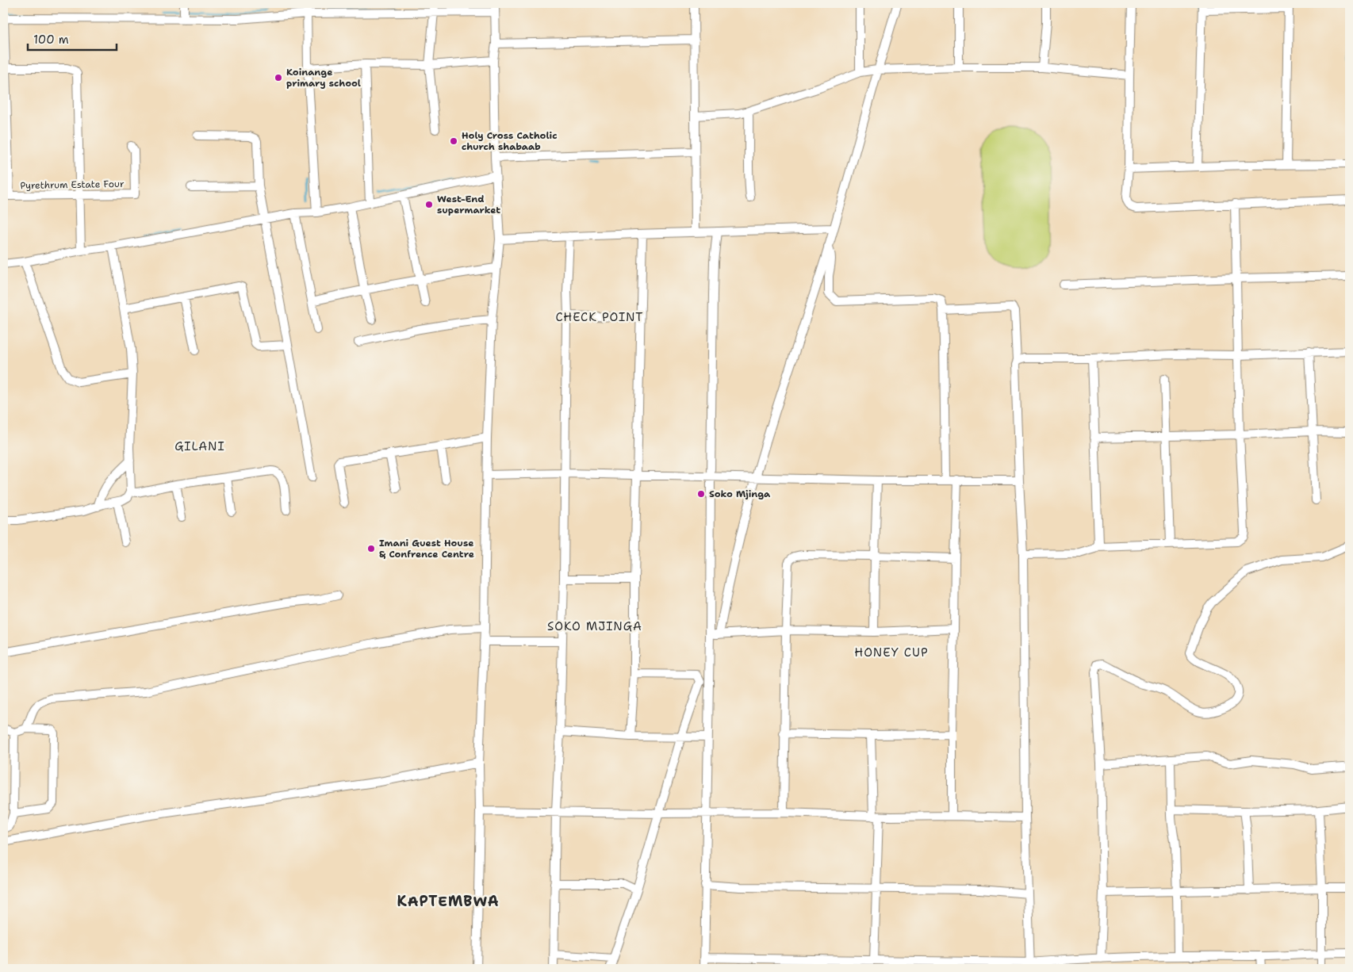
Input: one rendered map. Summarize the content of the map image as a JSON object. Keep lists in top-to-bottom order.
{
  "streets": {
    "street": ["Pyrethrum Estate Four"]
  },
  "districts": [
    "CHECK POINT",
    "GILANI",
    "SOKO MJINGA",
    "HONEY CUP",
    "KAPTEMBWA"
  ],
  "places": [
    "Koinange primary school",
    "Holy Cross Catholic church shabaab",
    "West-End supermarket",
    "Soko Mjinga",
    "Imani Guest House & Confrence Centre"
  ],
  "scale_bar": "100 m"
}
